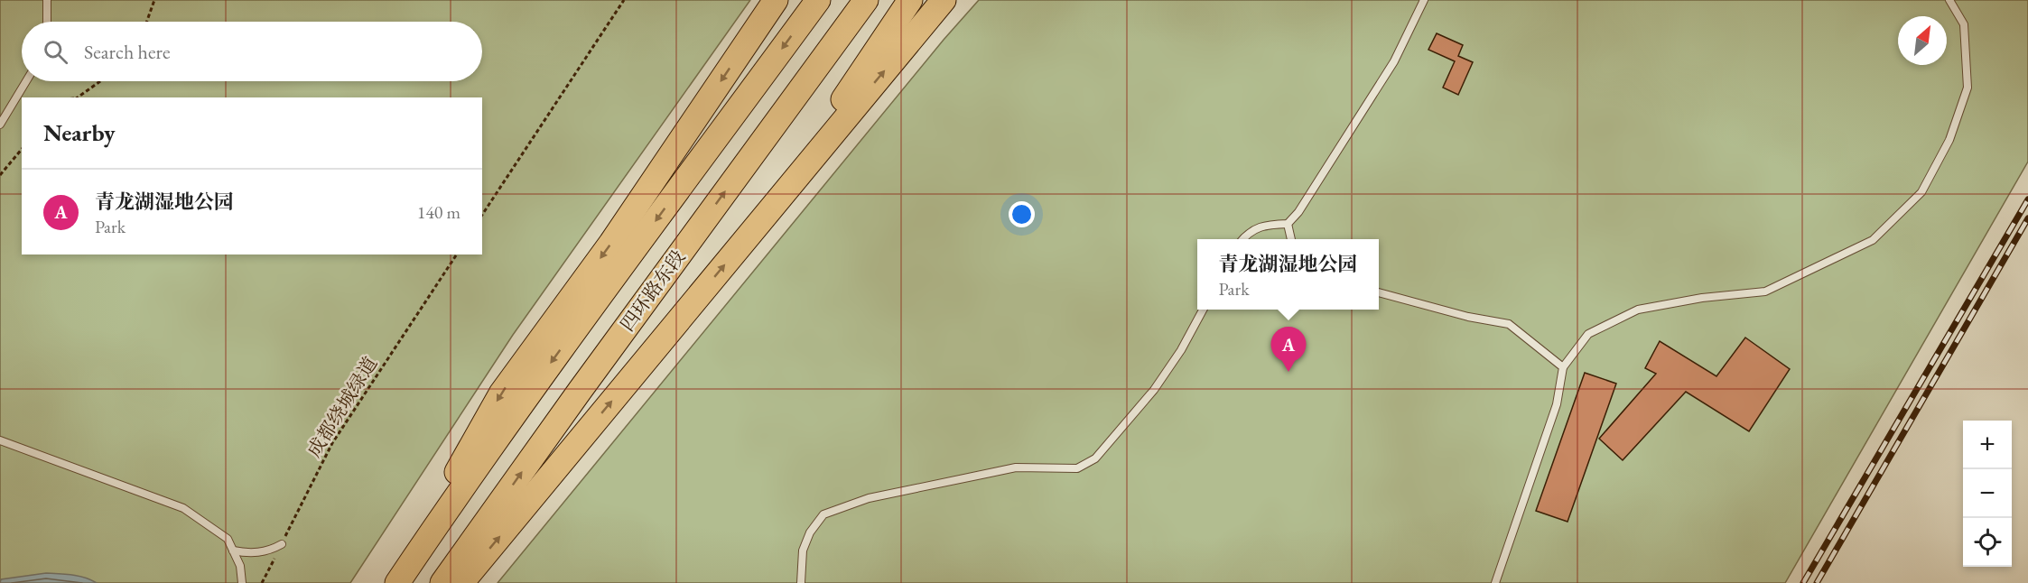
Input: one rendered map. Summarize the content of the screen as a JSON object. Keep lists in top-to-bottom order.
{
  "streets": {
    "highway": ["四环路东段"],
    "path": ["成都绕城绿道"]
  },
  "north": "top right",
  "page": {
    "search": "Search here",
    "heading": "Nearby",
    "list": [
      {
        "mark": "A",
        "name": "青龙湖湿地公园",
        "note": "Park",
        "value": "140 m"
      }
    ],
    "popup": ["青龙湖湿地公园", "Park"],
    "pins": "A",
    "map_buttons": ["+", "−"]
  }
}
